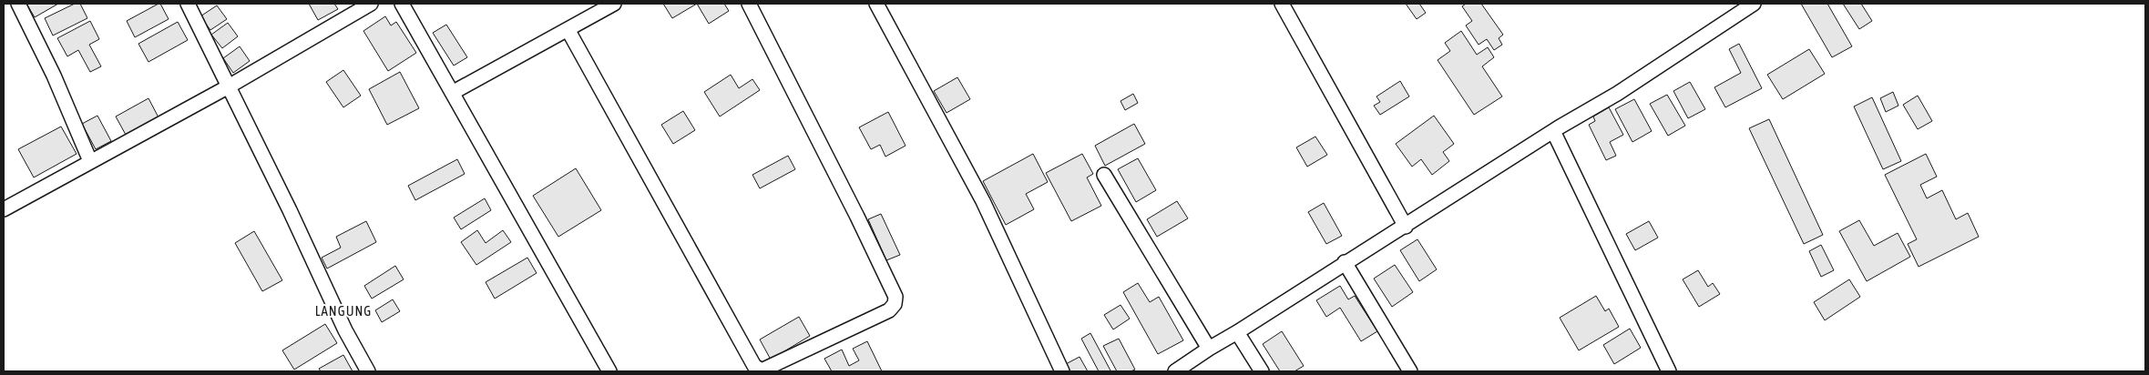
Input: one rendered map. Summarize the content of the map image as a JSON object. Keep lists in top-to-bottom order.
{
  "districts": ["LANGUNG"]
}
